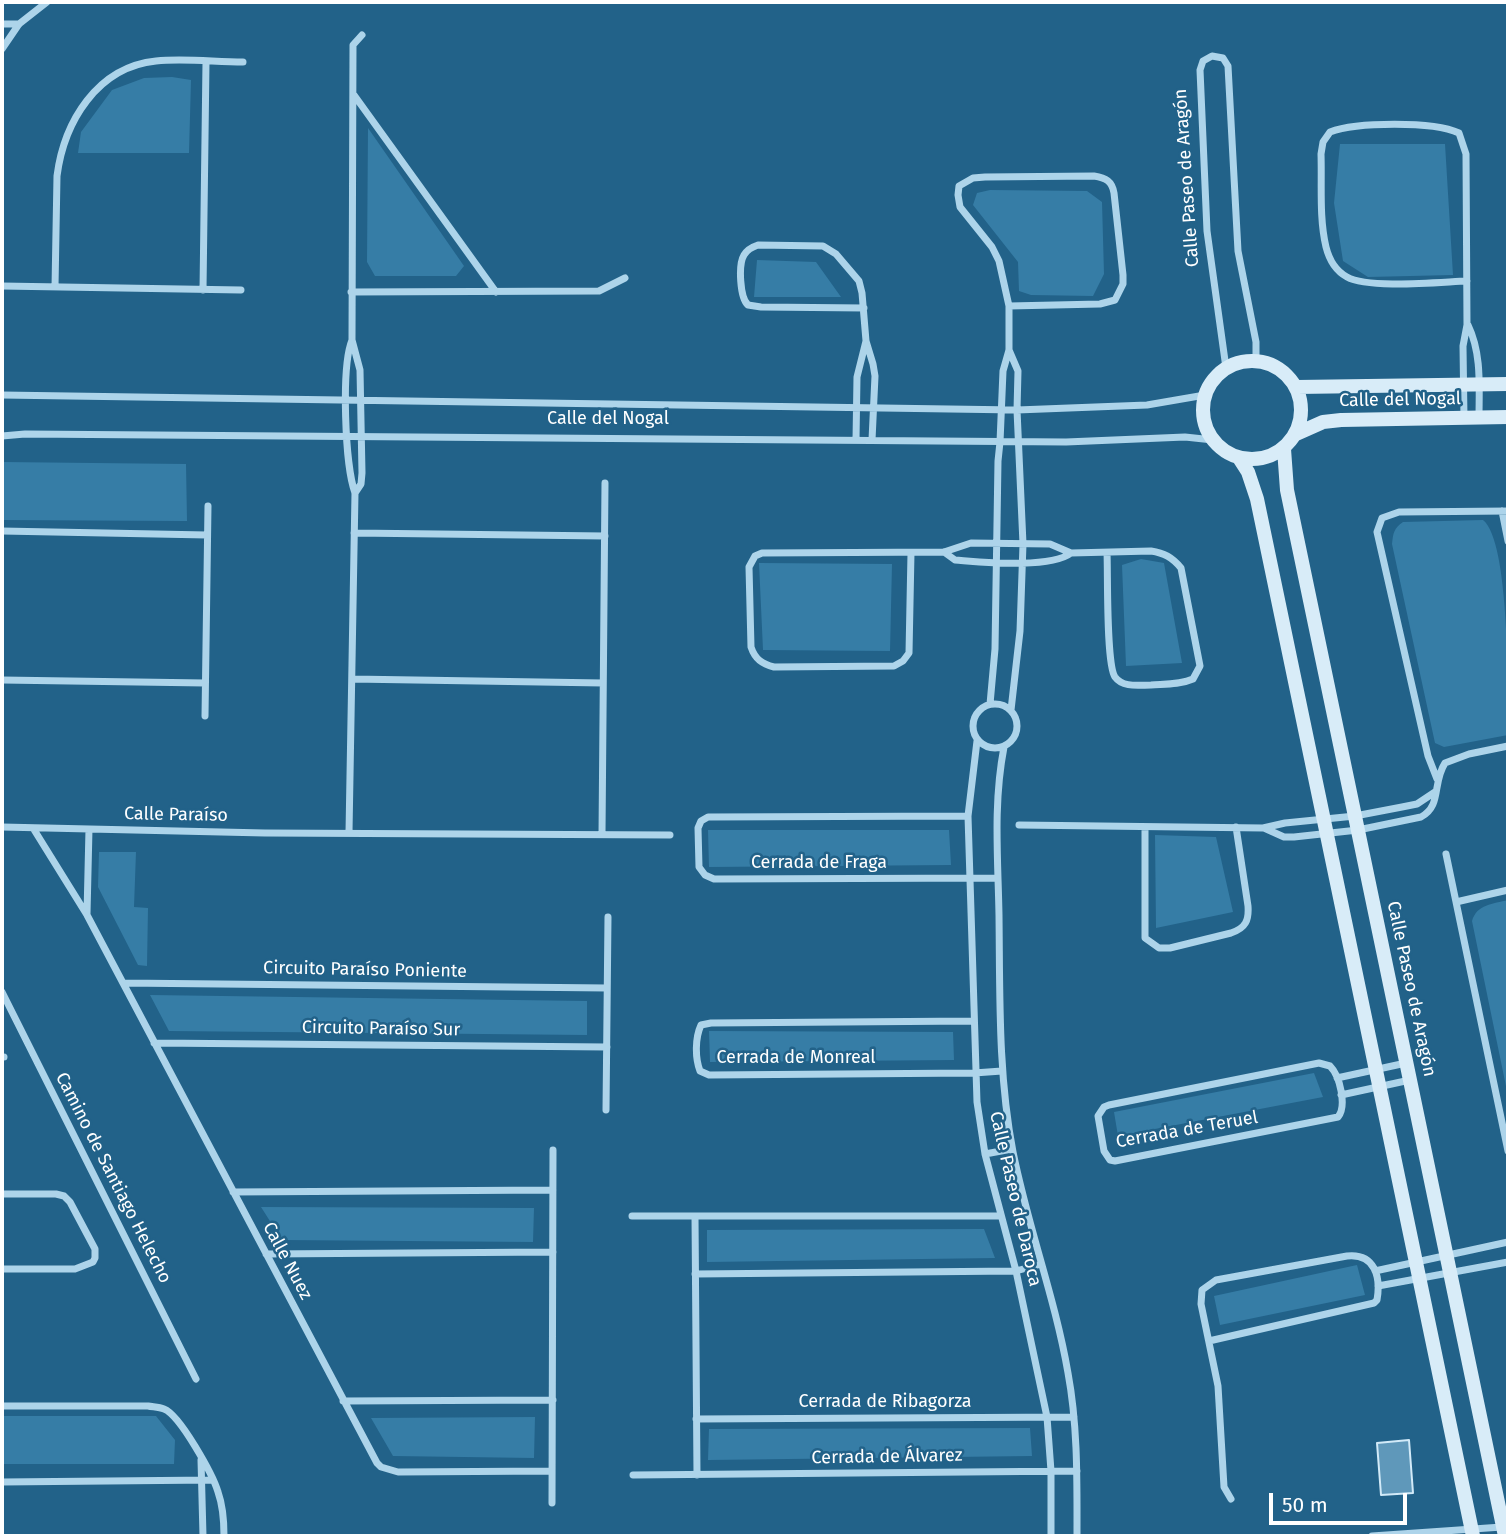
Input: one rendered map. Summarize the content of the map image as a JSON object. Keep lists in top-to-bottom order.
{
  "streets": {
    "street": [
      "Calle Paseo de Aragón",
      "Calle del Nogal",
      "Calle Paraíso",
      "Cerrada de Fraga",
      "Circuito Paraíso Poniente",
      "Circuito Paraíso Sur",
      "Cerrada de Monreal",
      "Cerrada de Teruel",
      "Camino de Santiago Helecho",
      "Calle Paseo de Daroca",
      "Calle Nuez",
      "Cerrada de Ribagorza",
      "Cerrada de Álvarez"
    ]
  },
  "crossings": [
    ["Calle Paseo de Aragón", "Calle del Nogal"],
    ["Calle Paraíso", "Calle Nuez"],
    ["Cerrada de Fraga", "Calle Paseo de Daroca"],
    ["Circuito Paraíso Poniente", "Calle Nuez"],
    ["Circuito Paraíso Sur", "Calle Nuez"],
    ["Cerrada de Monreal", "Calle Paseo de Daroca"],
    ["Calle Paseo de Daroca", "Cerrada de Ribagorza"],
    ["Calle Paseo de Daroca", "Cerrada de Álvarez"]
  ],
  "scale_bar": "50 m"
}
